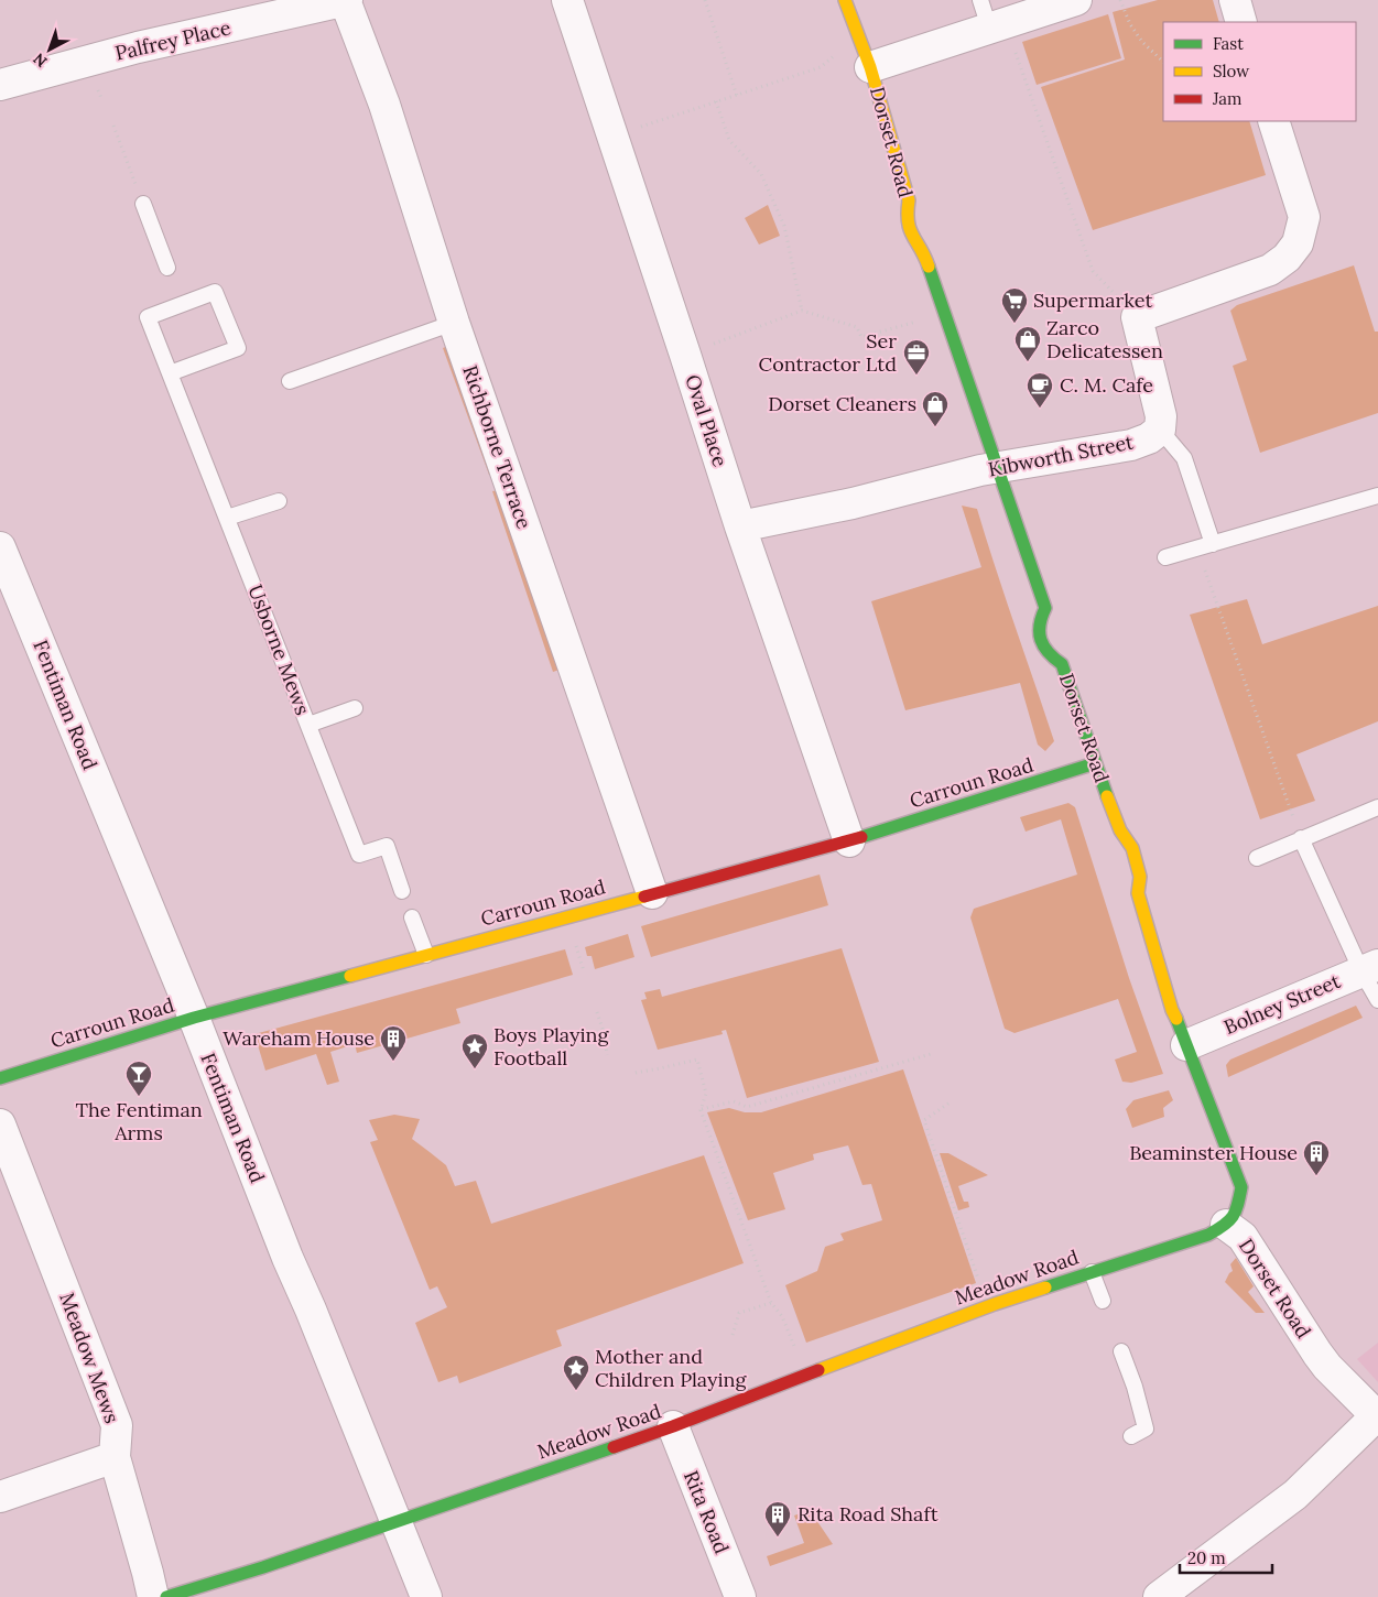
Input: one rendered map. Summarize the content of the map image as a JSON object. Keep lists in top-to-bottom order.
{
  "streets": {
    "street": [
      "Palfrey Place",
      "Dorset Road",
      "Oval Place",
      "Richborne Terrace",
      "Kibworth Street",
      "Fentiman Road",
      "Carroun Road",
      "Bolney Street",
      "Meadow Road",
      "Meadow Mews",
      "Rita Road"
    ],
    "lane": ["Usborne Mews"]
  },
  "crossings": [
    ["Palfrey Place", "Richborne Terrace"],
    ["Dorset Road", "Kibworth Street"],
    ["Dorset Road", "Carroun Road"],
    ["Dorset Road", "Bolney Street"],
    ["Dorset Road", "Meadow Road"],
    ["Oval Place", "Kibworth Street"],
    ["Oval Place", "Carroun Road"],
    ["Richborne Terrace", "Carroun Road"],
    ["Fentiman Road", "Carroun Road"],
    ["Fentiman Road", "Meadow Road"],
    ["Meadow Road", "Rita Road"]
  ],
  "places": {
    "supermarket": ["Supermarket"],
    "shop": ["Zarco Delicatessen", "Dorset Cleaners"],
    "office": ["Ser Contractor Ltd"],
    "cafe": ["C. M. Cafe"],
    "building": ["Wareham House", "Beaminster House", "Rita Road Shaft"],
    "place": ["Boys Playing Football", "Mother and Children Playing"],
    "bar": ["The Fentiman Arms"]
  },
  "legend": ["Fast", "Slow", "Jam"],
  "scale_bar": "20 m",
  "north": "bottom left"
}
